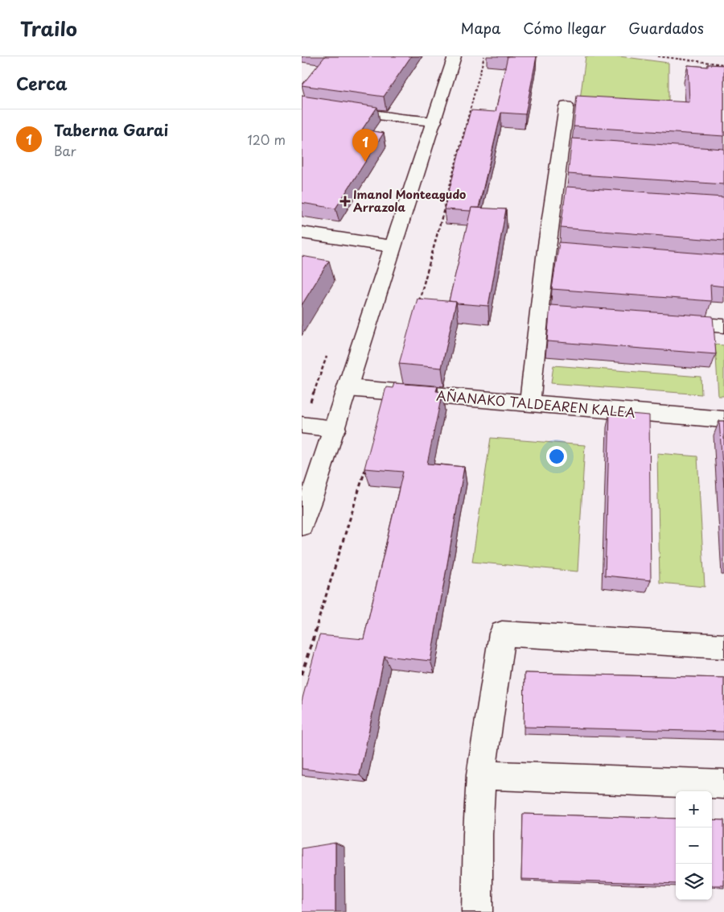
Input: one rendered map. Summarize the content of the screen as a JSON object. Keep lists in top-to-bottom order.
{
  "streets": {
    "street": ["AÑANAKO TALDEAREN KALEA"]
  },
  "places": {
    "health": ["Imanol Monteagudo Arrazola"]
  },
  "page": {
    "header": "Trailo",
    "nav": ["Mapa", "Cómo llegar", "Guardados"],
    "heading": "Cerca",
    "list": [
      {
        "mark": "1",
        "name": "Taberna Garai",
        "note": "Bar",
        "value": "120 m"
      }
    ],
    "pins": "1",
    "map_buttons": ["+", "−"]
  }
}
